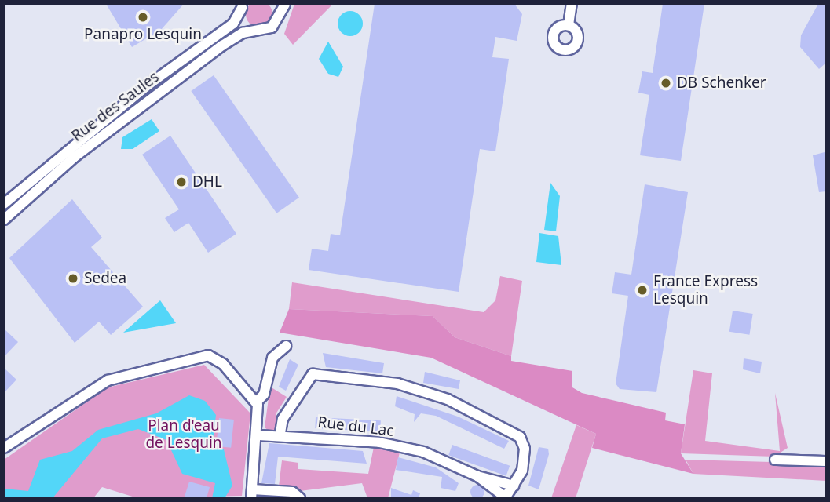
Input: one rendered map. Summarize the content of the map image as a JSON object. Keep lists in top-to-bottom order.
{
  "streets": {
    "street": ["Rue des Saules", "Rue du Lac"]
  },
  "parks": ["Plan d'eau de Lesquin"],
  "places": [
    "Panapro Lesquin",
    "DB Schenker",
    "DHL",
    "Sedea",
    "France Express Lesquin"
  ]
}
